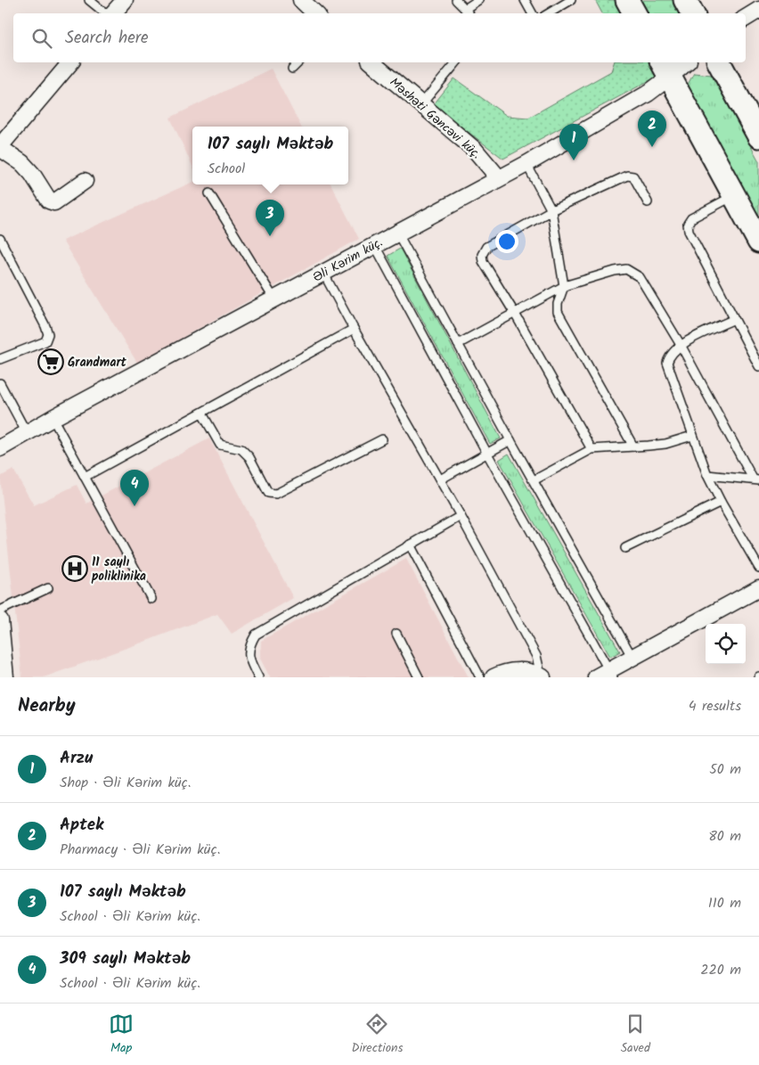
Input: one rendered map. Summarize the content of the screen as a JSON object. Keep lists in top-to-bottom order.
{
  "streets": {
    "street": ["Məshəti Gəncəvi küç.", "Əli Kərim küç."]
  },
  "crossings": [
    ["Məshəti Gəncəvi küç.", "Əli Kərim küç."]
  ],
  "places": {
    "supermarket": ["Grandmart"],
    "hospital": ["11 saylı poliklinika"]
  },
  "page": {
    "search": "Search here",
    "pins": [
      "2",
      "1",
      "3",
      "4"
    ],
    "popup": ["107 saylı Məktəb", "School"],
    "heading": ["Nearby", "4 results"],
    "list": [
      {
        "mark": "1",
        "name": "Arzu",
        "note": "Shop · Əli Kərim küç.",
        "value": "50 m"
      },
      {
        "mark": "2",
        "name": "Aptek",
        "note": "Pharmacy · Əli Kərim küç.",
        "value": "80 m"
      },
      {
        "mark": "3",
        "name": "107 saylı Məktəb",
        "note": "School · Əli Kərim küç.",
        "value": "110 m"
      },
      {
        "mark": "4",
        "name": "309 saylı Məktəb",
        "note": "School · Əli Kərim küç.",
        "value": "220 m"
      }
    ],
    "nav": ["Map", "Directions", "Saved"]
  }
}
